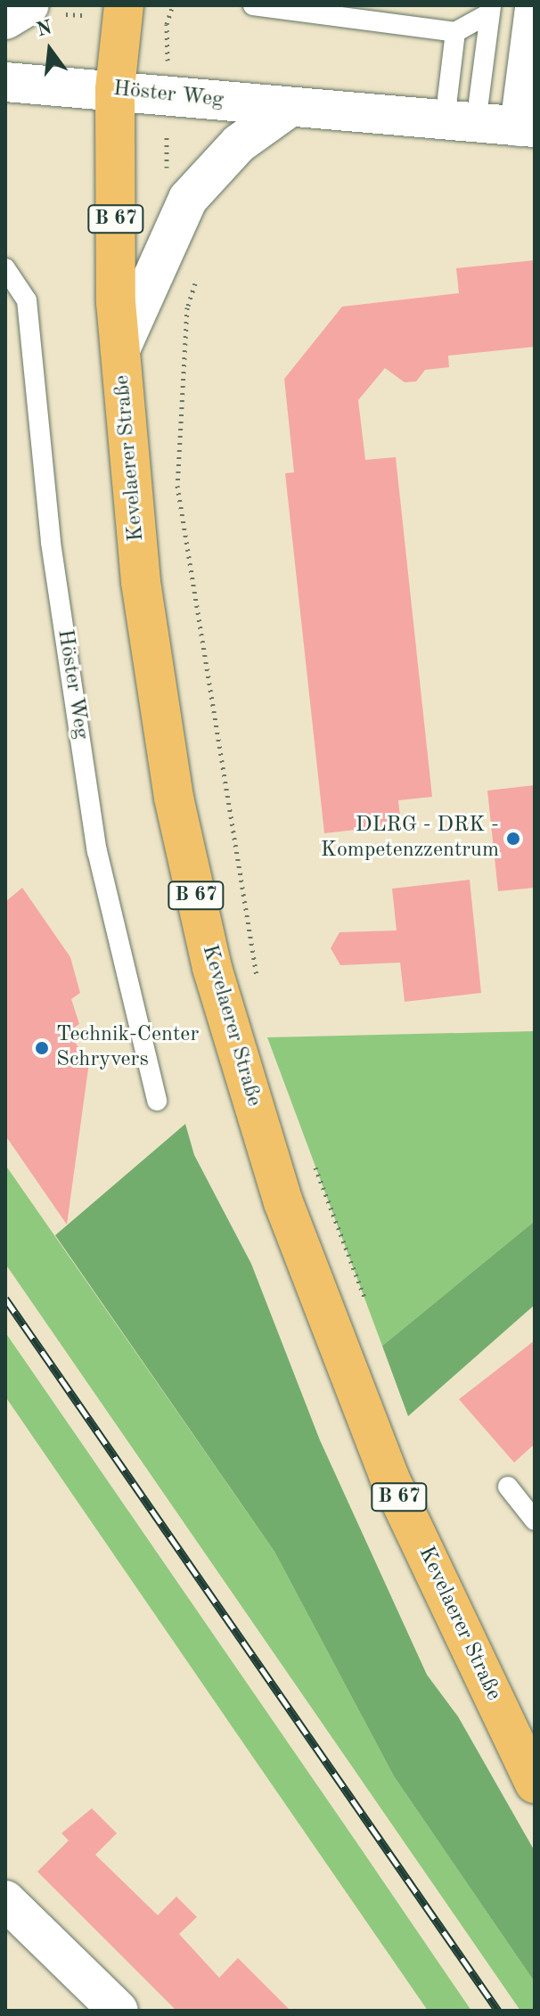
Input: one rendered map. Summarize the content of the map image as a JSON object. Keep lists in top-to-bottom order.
{
  "streets": {
    "main road": ["B 67", "Kevelaerer Straße"],
    "street": ["Höster Weg"]
  },
  "crossings": [
    ["Höster Weg", "Kevelaerer Straße"]
  ],
  "places": ["DLRG - DRK - Kompetenzzentrum", "Technik-Center Schryvers"],
  "north": "top"
}
